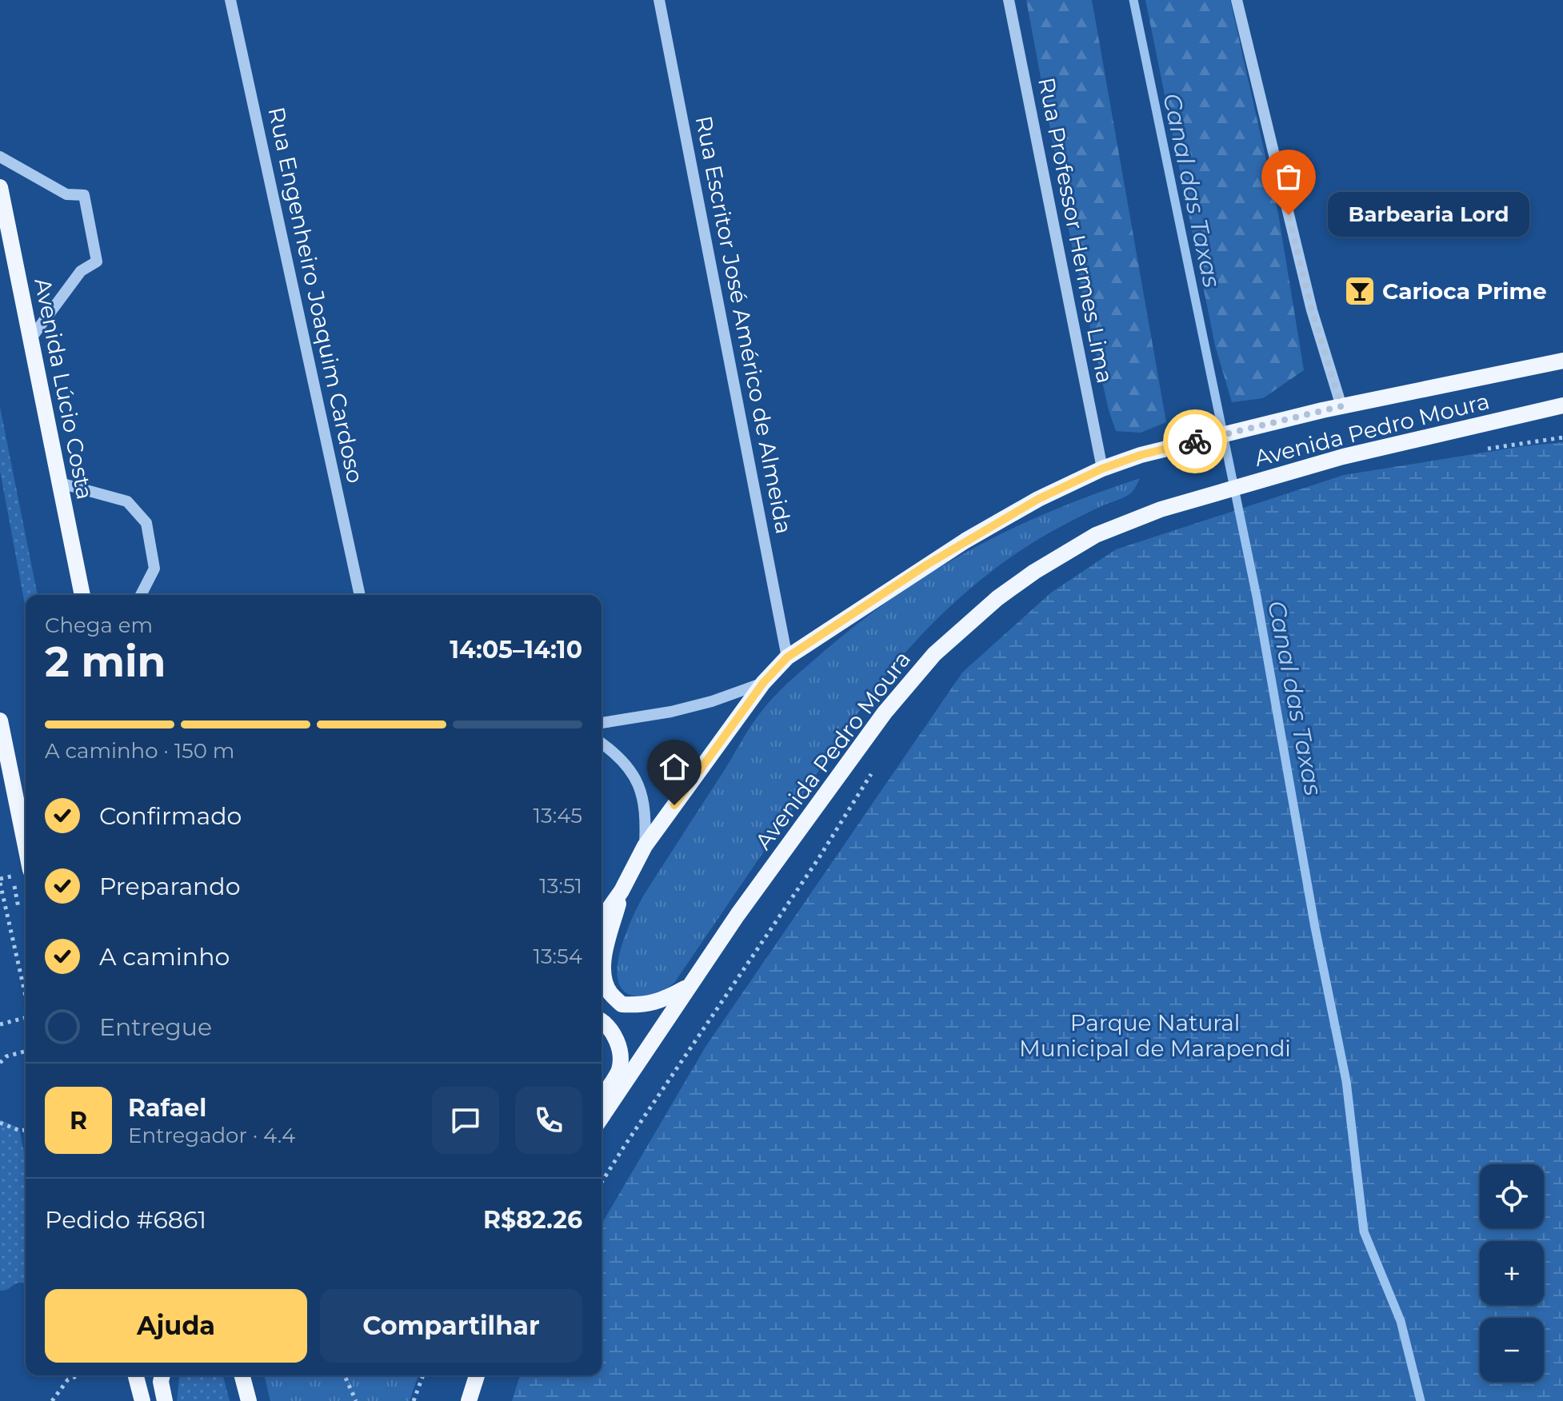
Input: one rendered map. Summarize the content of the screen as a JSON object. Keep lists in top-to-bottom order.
{
  "streets": {
    "main road": ["Avenida Lúcio Costa", "Avenida Pedro Moura"],
    "street": ["Rua Professor Hermes Lima", "Rua Engenheiro Joaquim Cardoso", "Rua Escritor José Américo de Almeida"]
  },
  "crossings": [
    ["Rua Professor Hermes Lima", "Avenida Pedro Moura"],
    ["Rua Escritor José Américo de Almeida", "Avenida Pedro Moura"]
  ],
  "water": ["Canal das Taxas"],
  "parks": ["Parque Natural Municipal de Marapendi"],
  "places": {
    "other": ["Barbearia Lord"],
    "bar": ["Carioca Prime"]
  },
  "page": {
    "bubble": "Barbearia Lord",
    "heading": ["2 min", "Chega em", "14:05–14:10"],
    "panel": [
      "Rafael",
      "Entregador · 4.4",
      "Pedido #6861",
      "R$82.26"
    ],
    "bar": "A caminho · 150 m",
    "list": [
      ["Confirmado", "13:45"],
      ["Preparando", "13:51"],
      ["A caminho", "13:54"],
      "Entregue"
    ],
    "round": "R",
    "map_buttons": ["+", "−"],
    "buttons": ["Ajuda", "Compartilhar"]
  }
}
